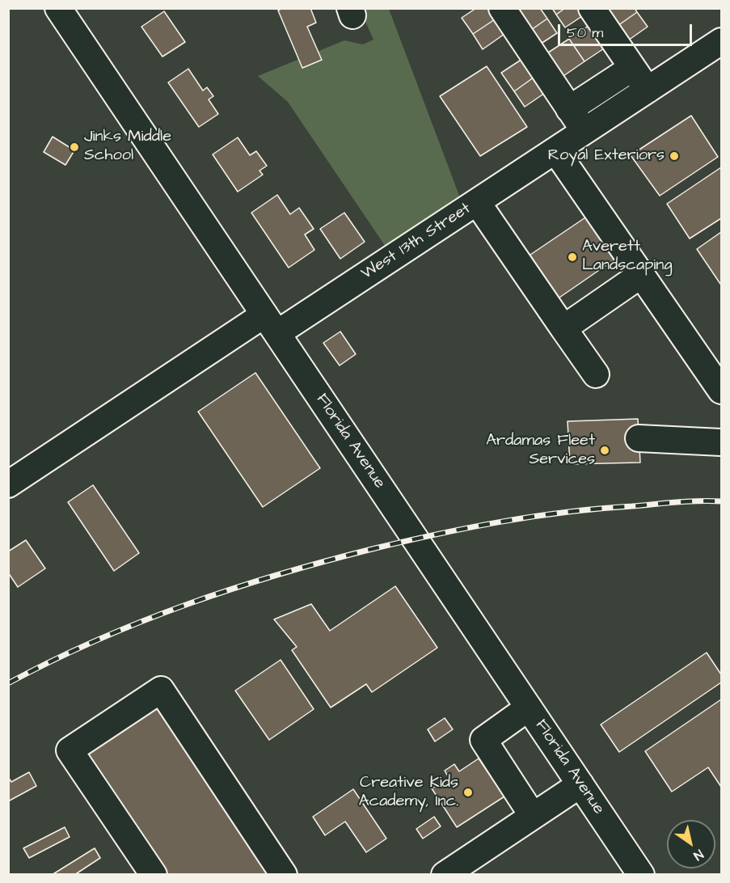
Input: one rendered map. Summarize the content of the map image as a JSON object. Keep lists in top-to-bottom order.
{
  "streets": {
    "street": ["West 13th Street", "Florida Avenue"]
  },
  "crossings": [
    ["West 13th Street", "Florida Avenue"]
  ],
  "places": [
    "Jinks Middle School",
    "Royal Exteriors",
    "Averett Landscaping",
    "Ardamas Fleet Services",
    "Creative Kids Academy, Inc."
  ],
  "scale_bar": "50 m",
  "north": "bottom right"
}
